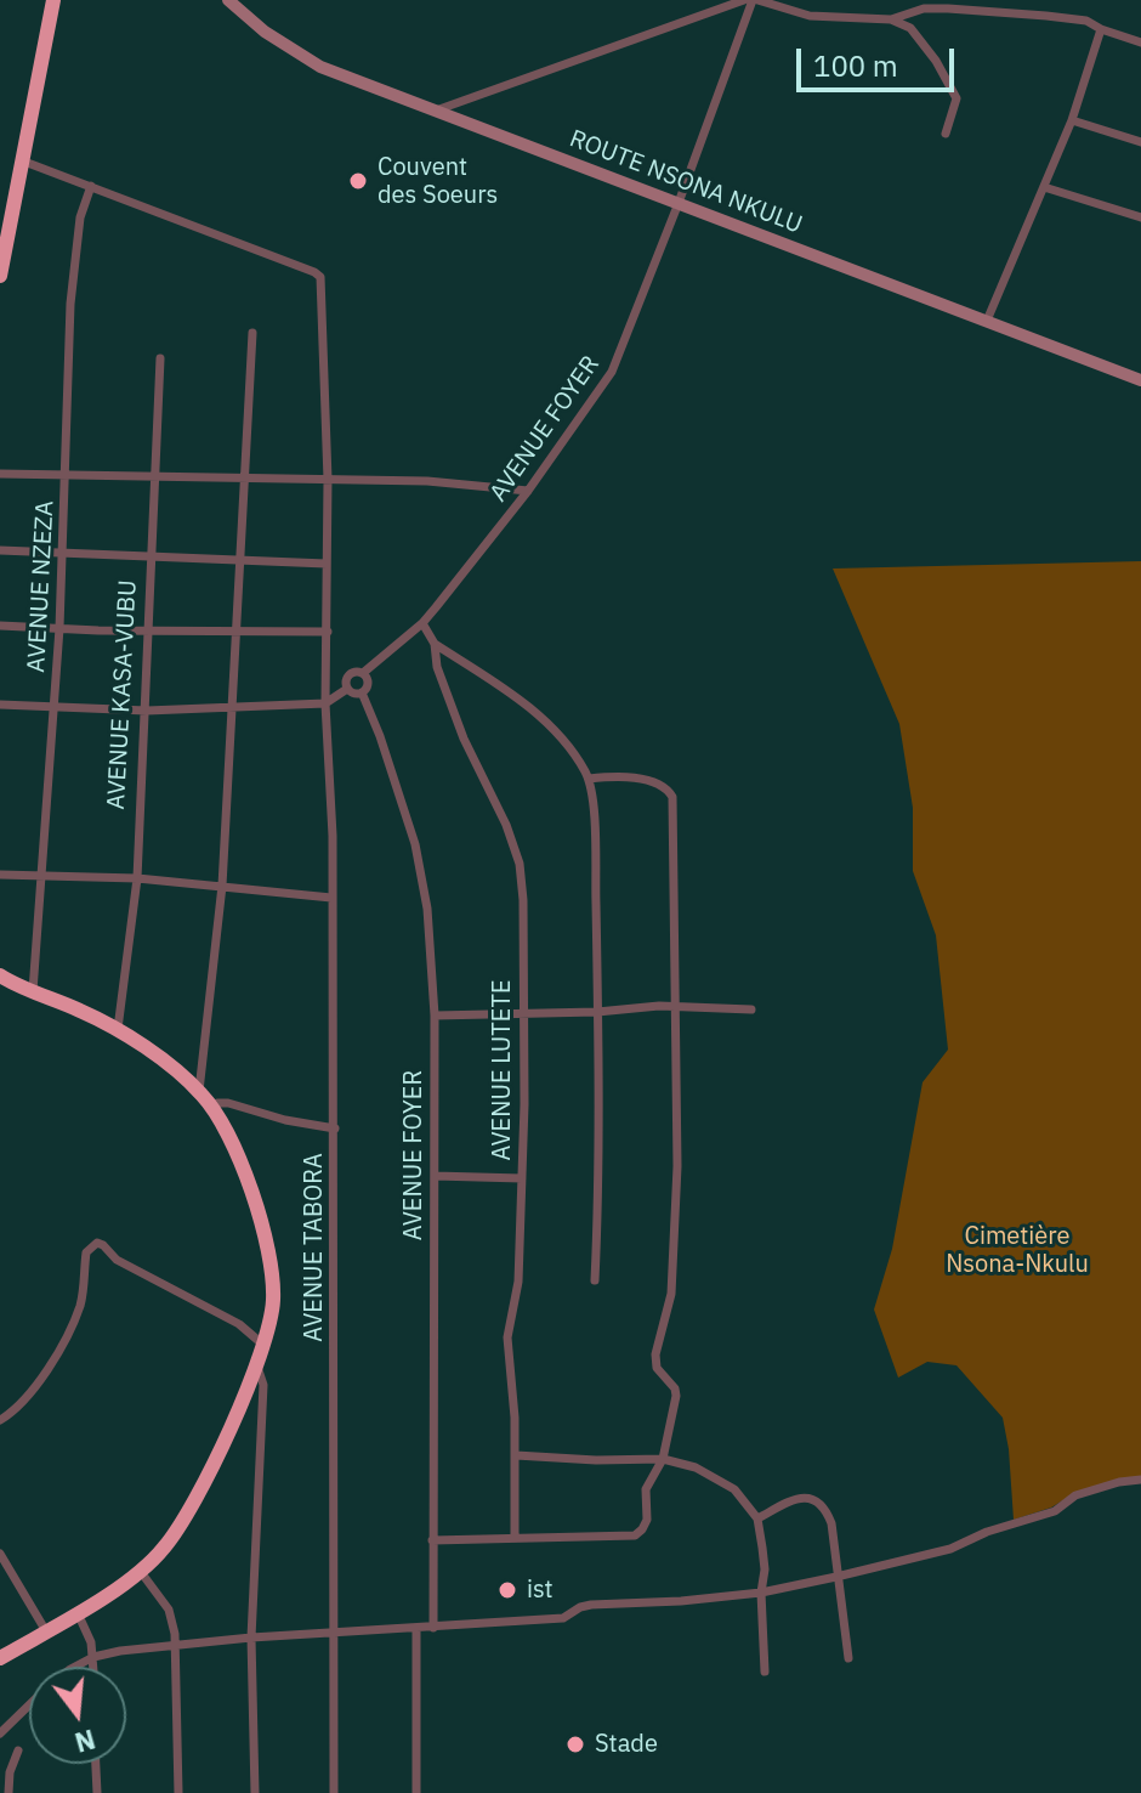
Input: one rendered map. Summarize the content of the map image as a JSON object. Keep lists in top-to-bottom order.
{
  "streets": {
    "street": [
      "ROUTE NSONA NKULU",
      "AVENUE FOYER",
      "AVENUE NZEZA",
      "AVENUE KASA-VUBU",
      "AVENUE LUTETE",
      "AVENUE TABORA"
    ]
  },
  "crossings": [
    ["ROUTE NSONA NKULU", "AVENUE FOYER"],
    ["AVENUE FOYER", "AVENUE LUTETE"],
    ["AVENUE NZEZA", "AVENUE TABORA"]
  ],
  "parks": ["Cimetière Nsona-Nkulu"],
  "places": ["Couvent des Soeurs", "ist", "Stade"],
  "scale_bar": "100 m",
  "north": "bottom"
}
